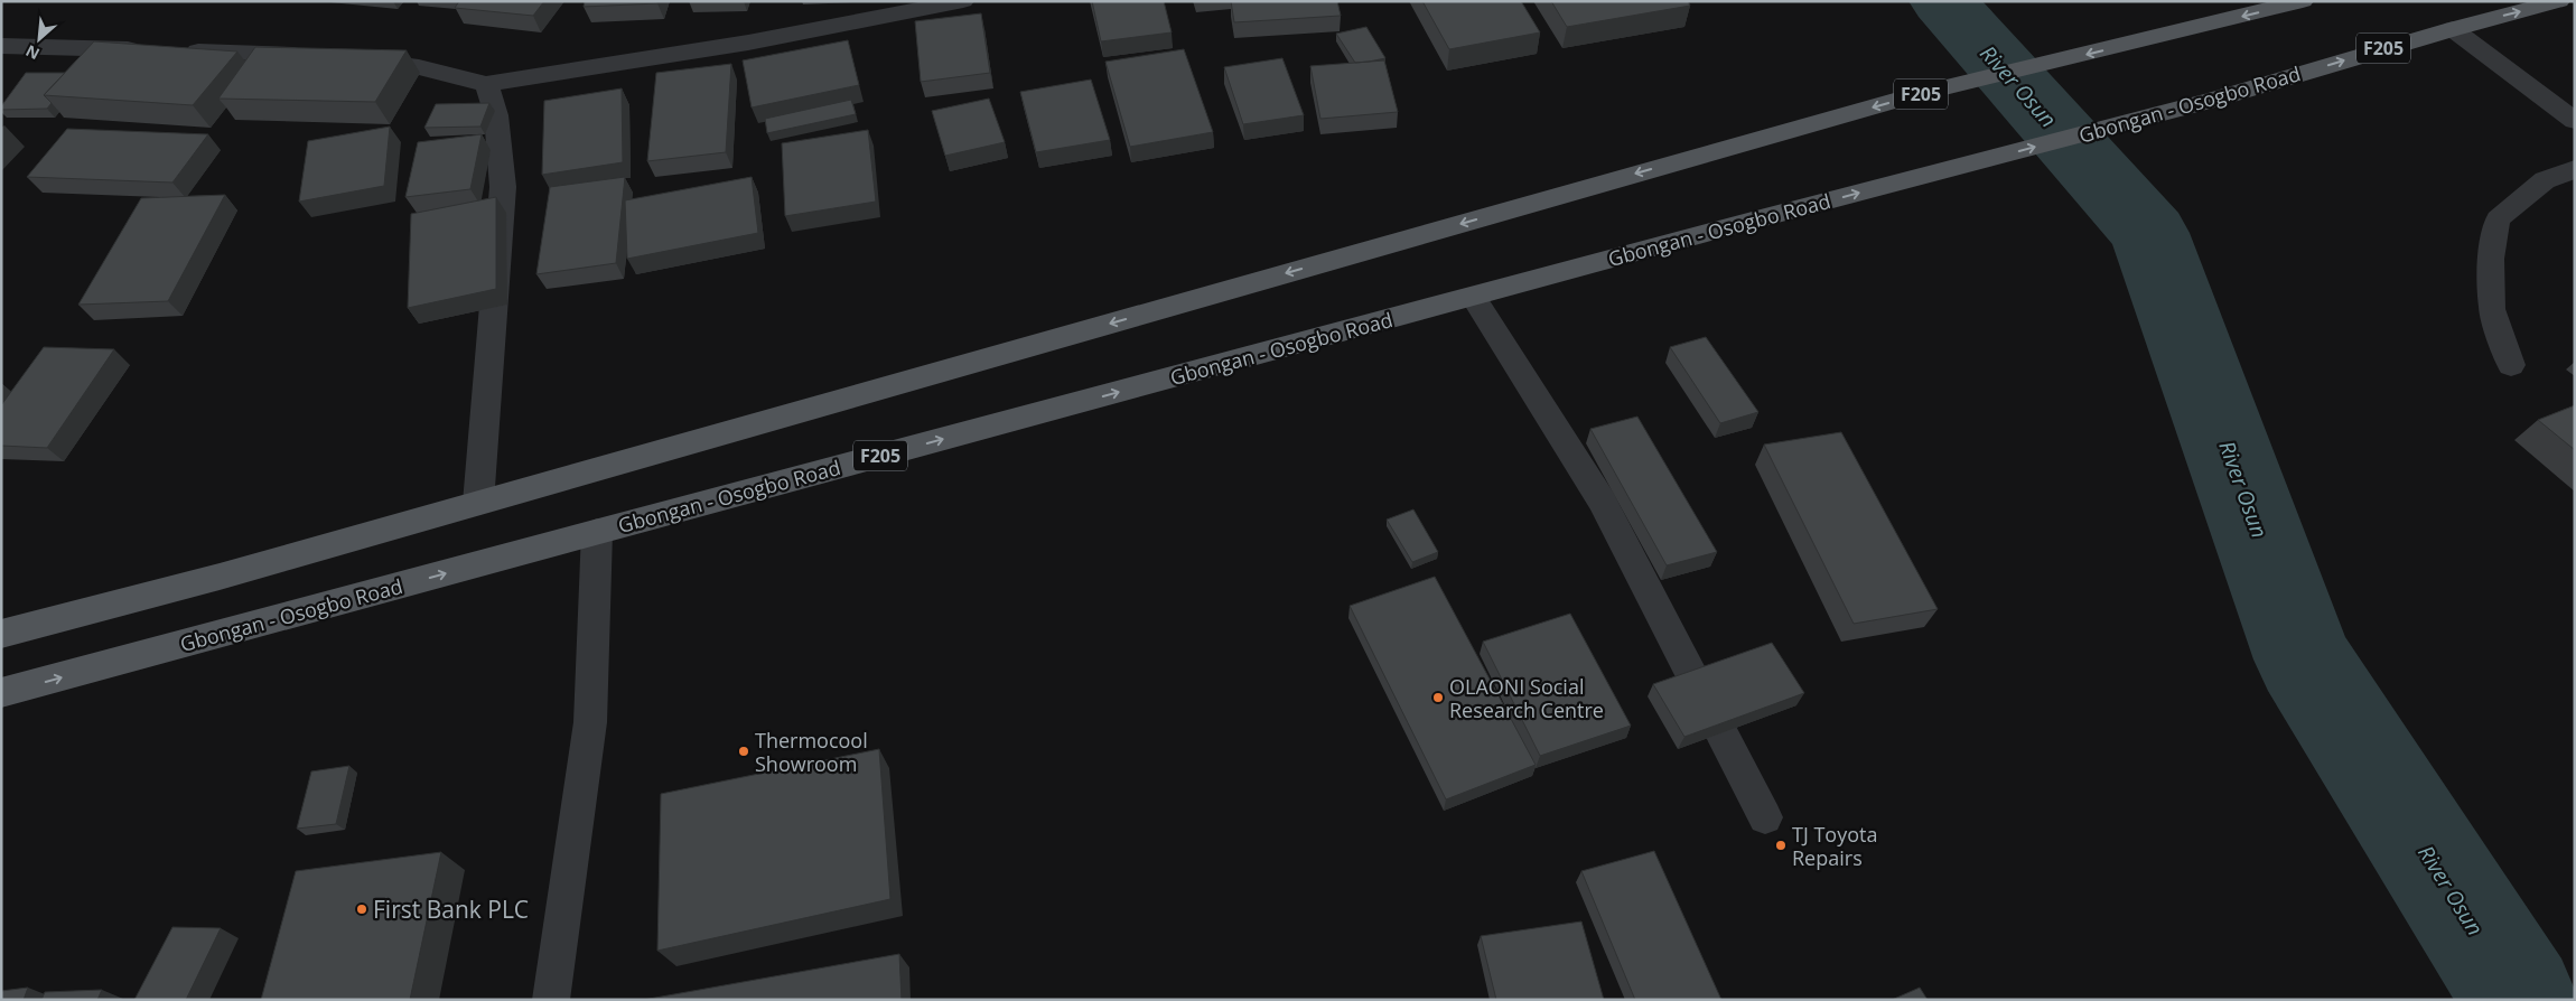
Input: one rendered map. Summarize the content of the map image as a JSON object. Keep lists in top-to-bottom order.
{
  "streets": {
    "main road": ["F205", "Gbongan - Osogbo Road"]
  },
  "water": ["River Osun"],
  "places": [
    "OLAONI Social Research Centre",
    "Thermocool Showroom",
    "TJ Toyota Repairs",
    "First Bank PLC"
  ],
  "north": "bottom left"
}
